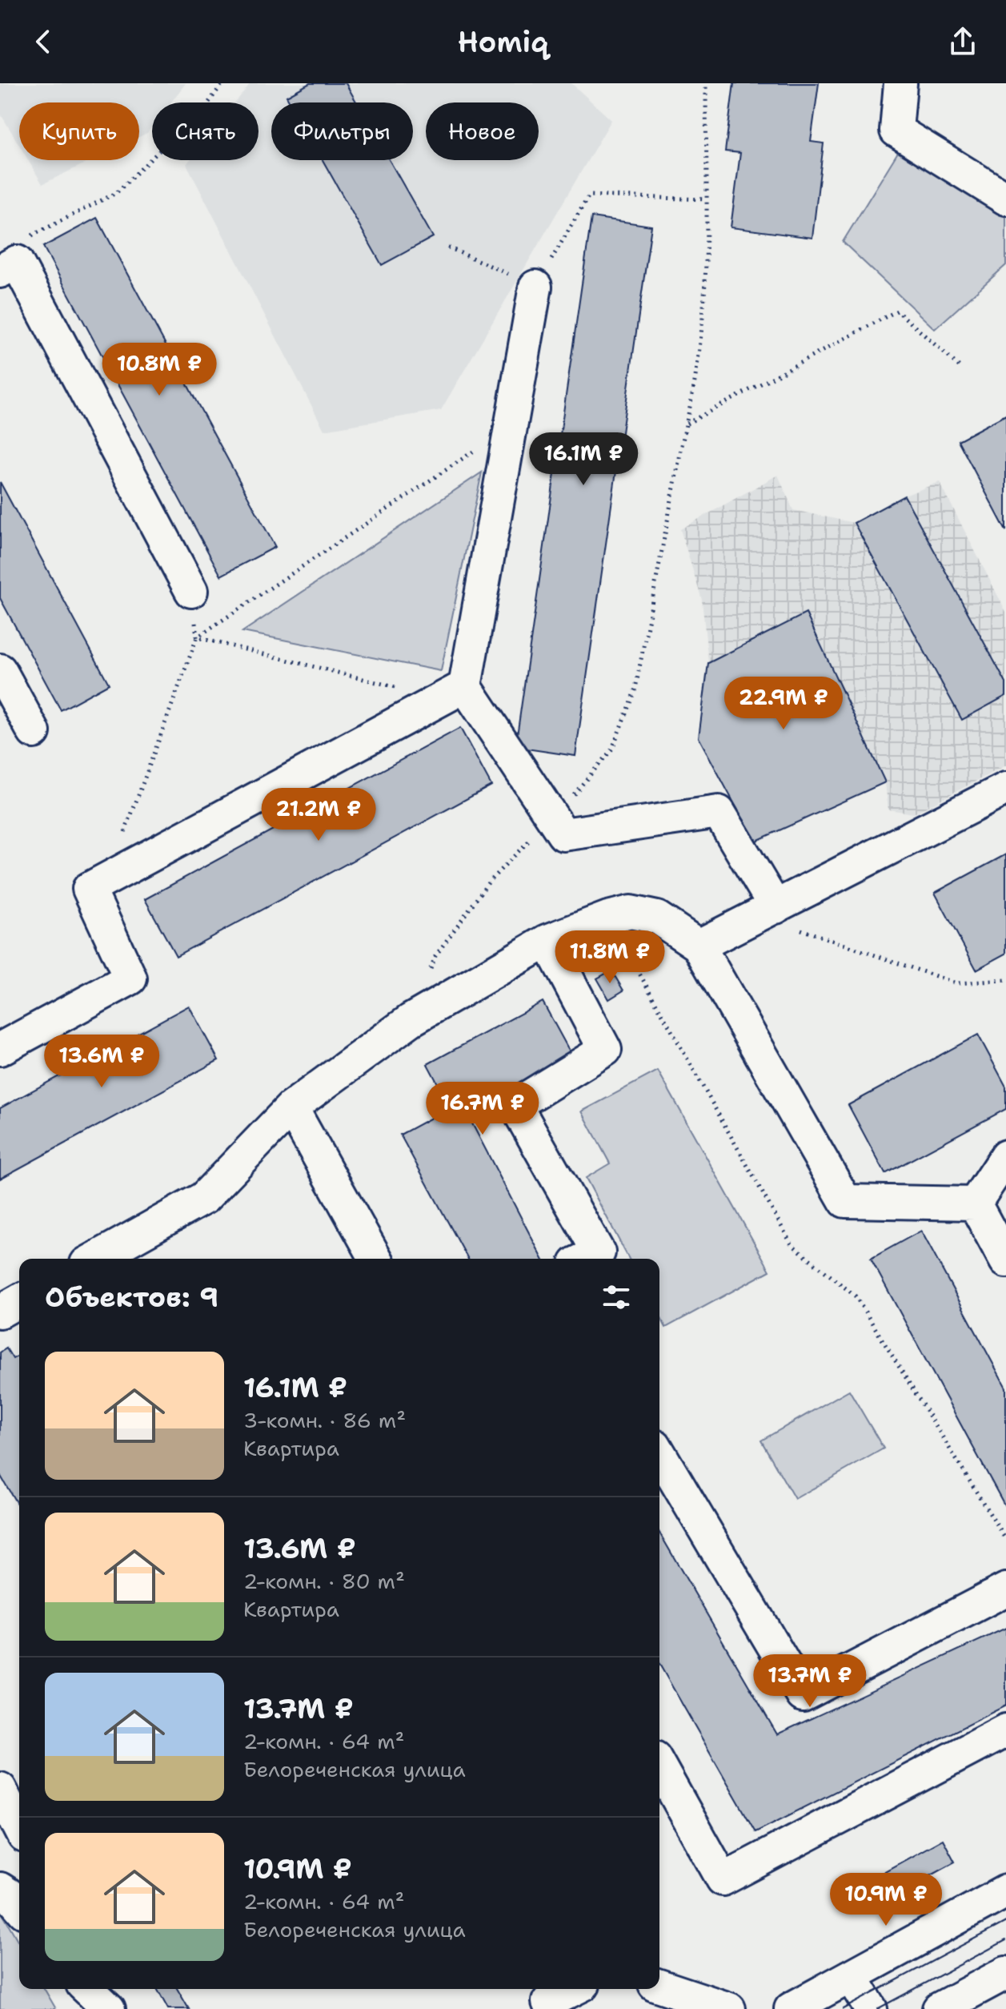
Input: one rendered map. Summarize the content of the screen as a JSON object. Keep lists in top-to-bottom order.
{
  "page": {
    "header": "Homiq",
    "chip": [
      "Купить",
      "Снять",
      "Фильтры",
      "Новое"
    ],
    "price": [
      "10.8M ₽",
      "16.1M ₽",
      "22.9M ₽",
      "21.2M ₽",
      "11.8M ₽",
      "13.6M ₽",
      "16.7M ₽",
      "13.7M ₽",
      "10.9M ₽"
    ],
    "heading": "Объектов: 9",
    "list": [
      {
        "name": "16.1M ₽",
        "note": "3-комн. · 86 m² · Квартира"
      },
      {
        "name": "13.6M ₽",
        "note": "2-комн. · 80 m² · Квартира"
      },
      {
        "name": "13.7M ₽",
        "note": "2-комн. · 64 m² · Белореченская улица"
      },
      {
        "name": "10.9M ₽",
        "note": "2-комн. · 64 m² · Белореченская улица"
      }
    ]
  }
}
